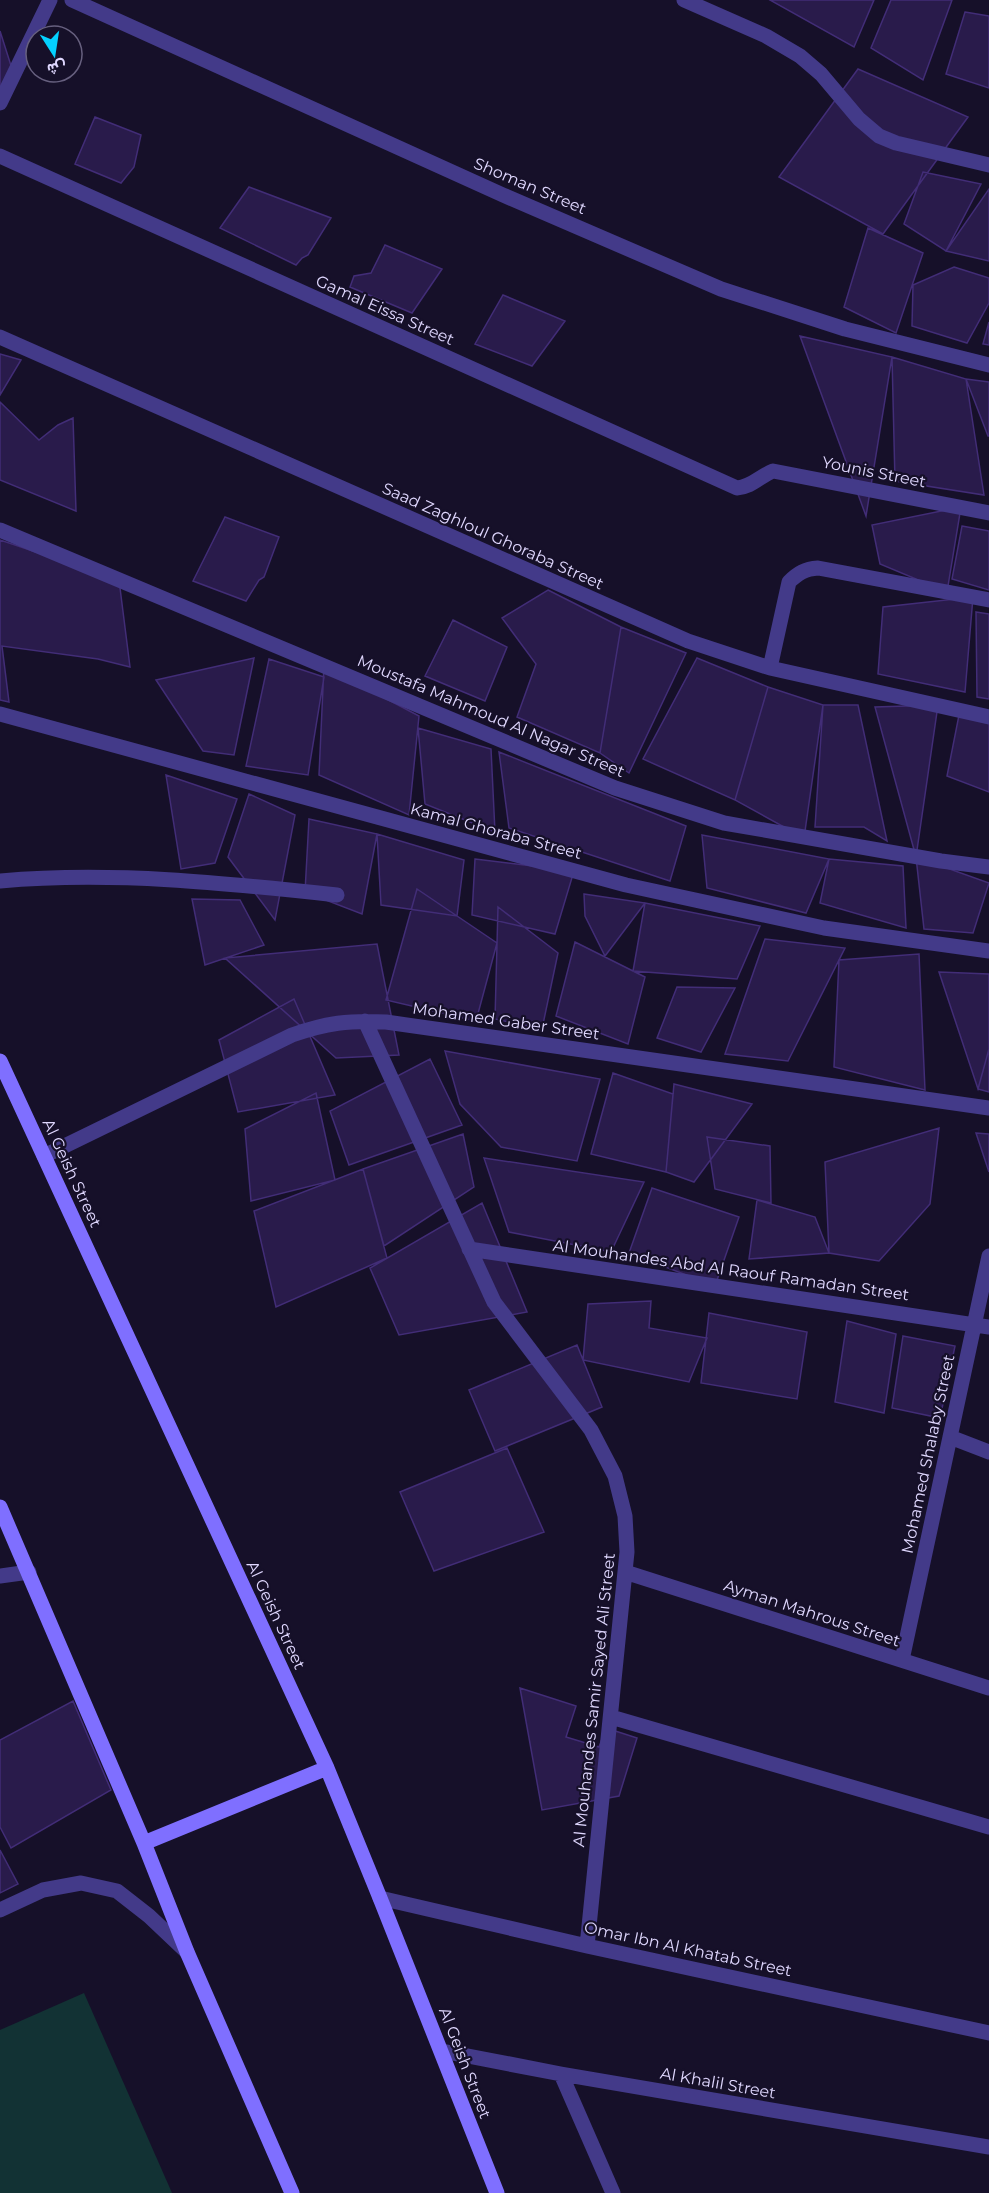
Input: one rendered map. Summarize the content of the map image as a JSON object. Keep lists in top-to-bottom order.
{
  "streets": {
    "main road": ["Al Geish Street"],
    "street": [
      "Shoman Street",
      "Gamal Eissa Street",
      "Younis Street",
      "Saad Zaghloul Ghoraba Street",
      "Moustafa Mahmoud Al Nagar Street",
      "Kamal Ghoraba Street",
      "Mohamed Gaber Street",
      "Al Mouhandes Abd Al Raouf Ramadan Street",
      "Mohamed Shalaby Street",
      "Ayman Mahrous Street",
      "Al Mouhandes Samir Sayed Ali Street",
      "Omar Ibn Al Khatab Street",
      "Al Khalil Street"
    ]
  },
  "crossings": [
    ["Gamal Eissa Street", "Younis Street"],
    ["Mohamed Gaber Street", "Al Geish Street"],
    ["Mohamed Gaber Street", "Al Mouhandes Samir Sayed Ali Street"],
    ["Al Geish Street", "Omar Ibn Al Khatab Street"],
    ["Al Geish Street", "Al Khalil Street"],
    ["Al Mouhandes Abd Al Raouf Ramadan Street", "Mohamed Shalaby Street"],
    ["Al Mouhandes Abd Al Raouf Ramadan Street", "Al Mouhandes Samir Sayed Ali Street"],
    ["Mohamed Shalaby Street", "Ayman Mahrous Street"],
    ["Ayman Mahrous Street", "Al Mouhandes Samir Sayed Ali Street"],
    ["Al Mouhandes Samir Sayed Ali Street", "Omar Ibn Al Khatab Street"]
  ],
  "north": "bottom"
}
